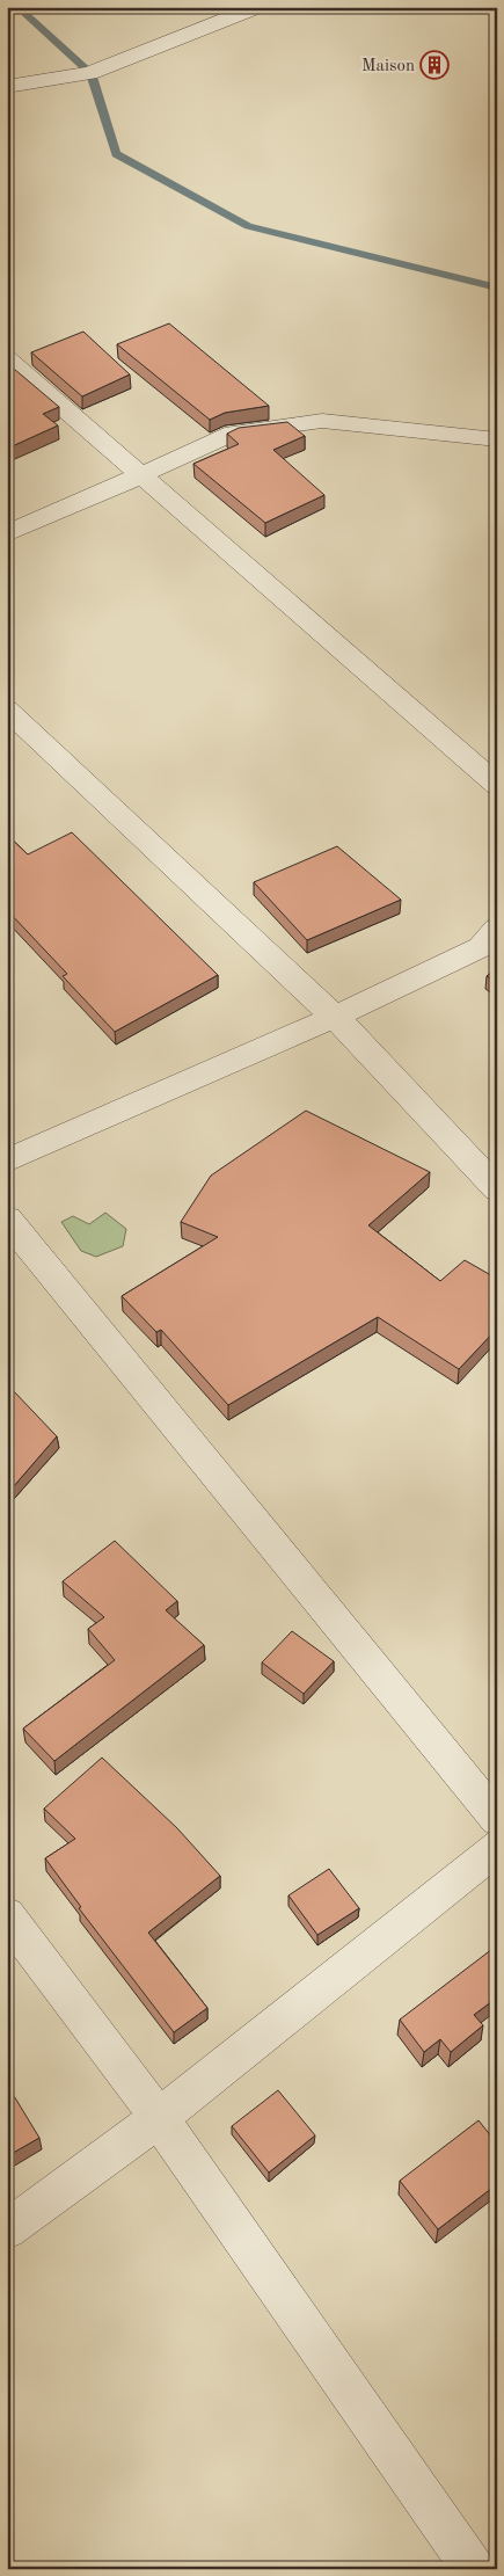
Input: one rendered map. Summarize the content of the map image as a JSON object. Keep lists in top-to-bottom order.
{
  "places": {
    "building": ["Maison"]
  }
}
